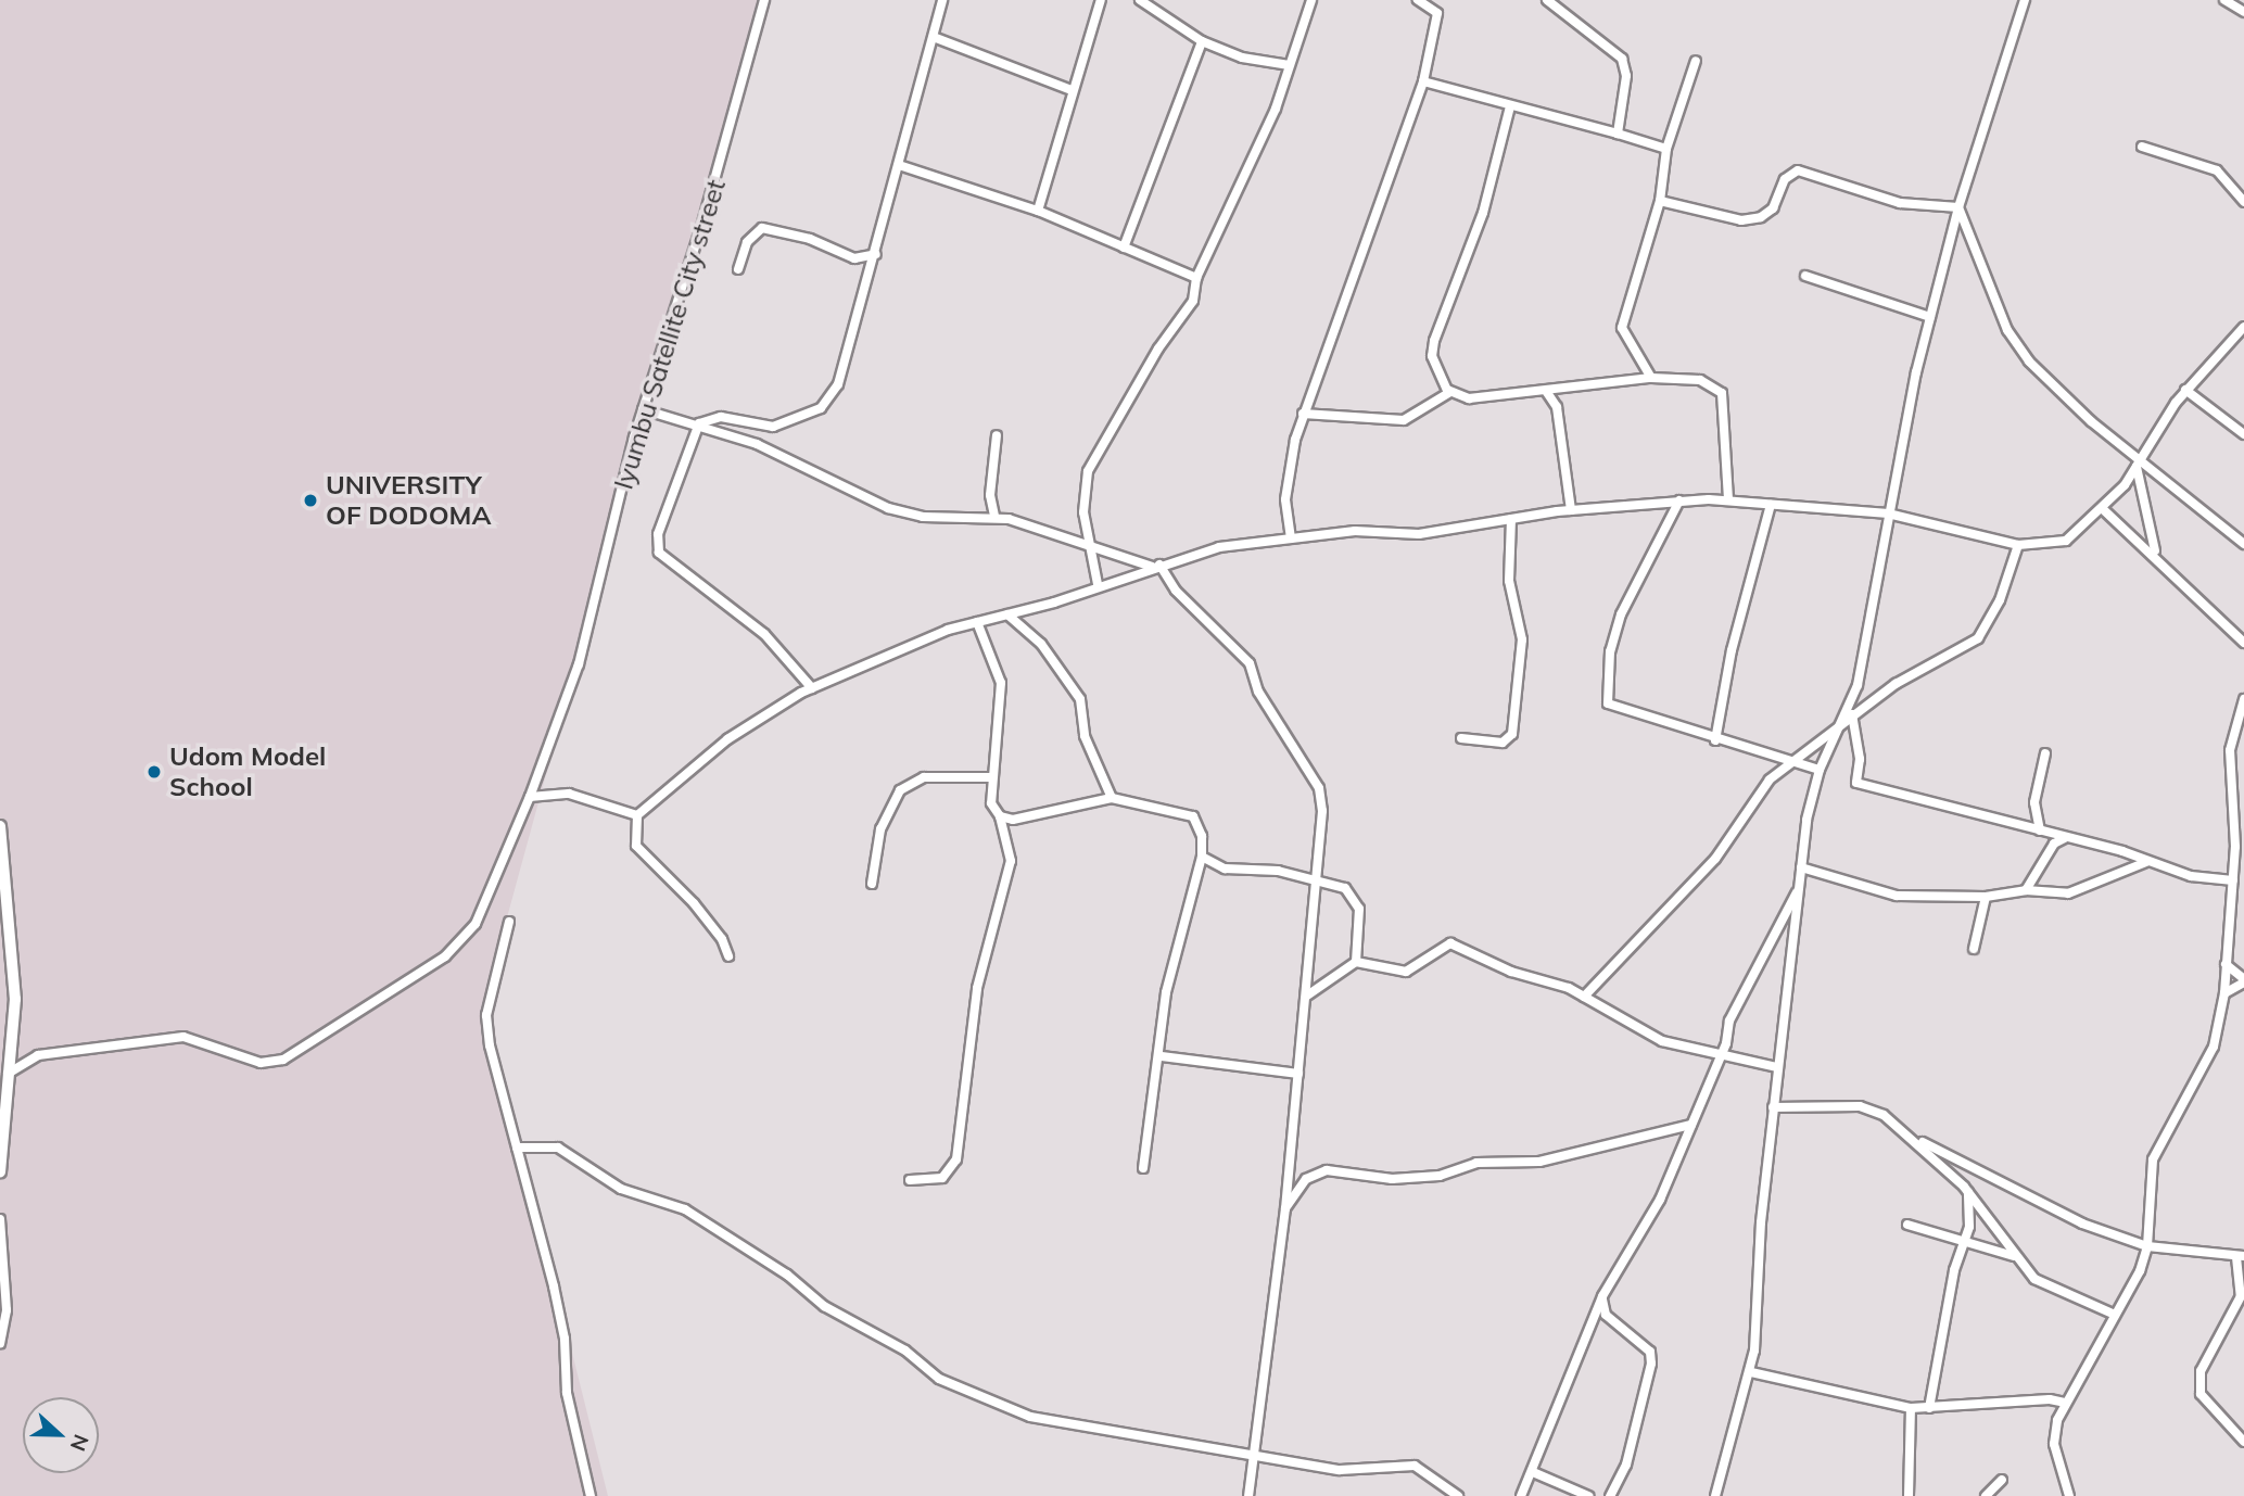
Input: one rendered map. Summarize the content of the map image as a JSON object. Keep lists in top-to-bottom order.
{
  "streets": {
    "street": ["Iyumbu Satellite City street"]
  },
  "places": ["UNIVERSITY OF DODOMA", "Udom Model School"],
  "north": "right"
}
